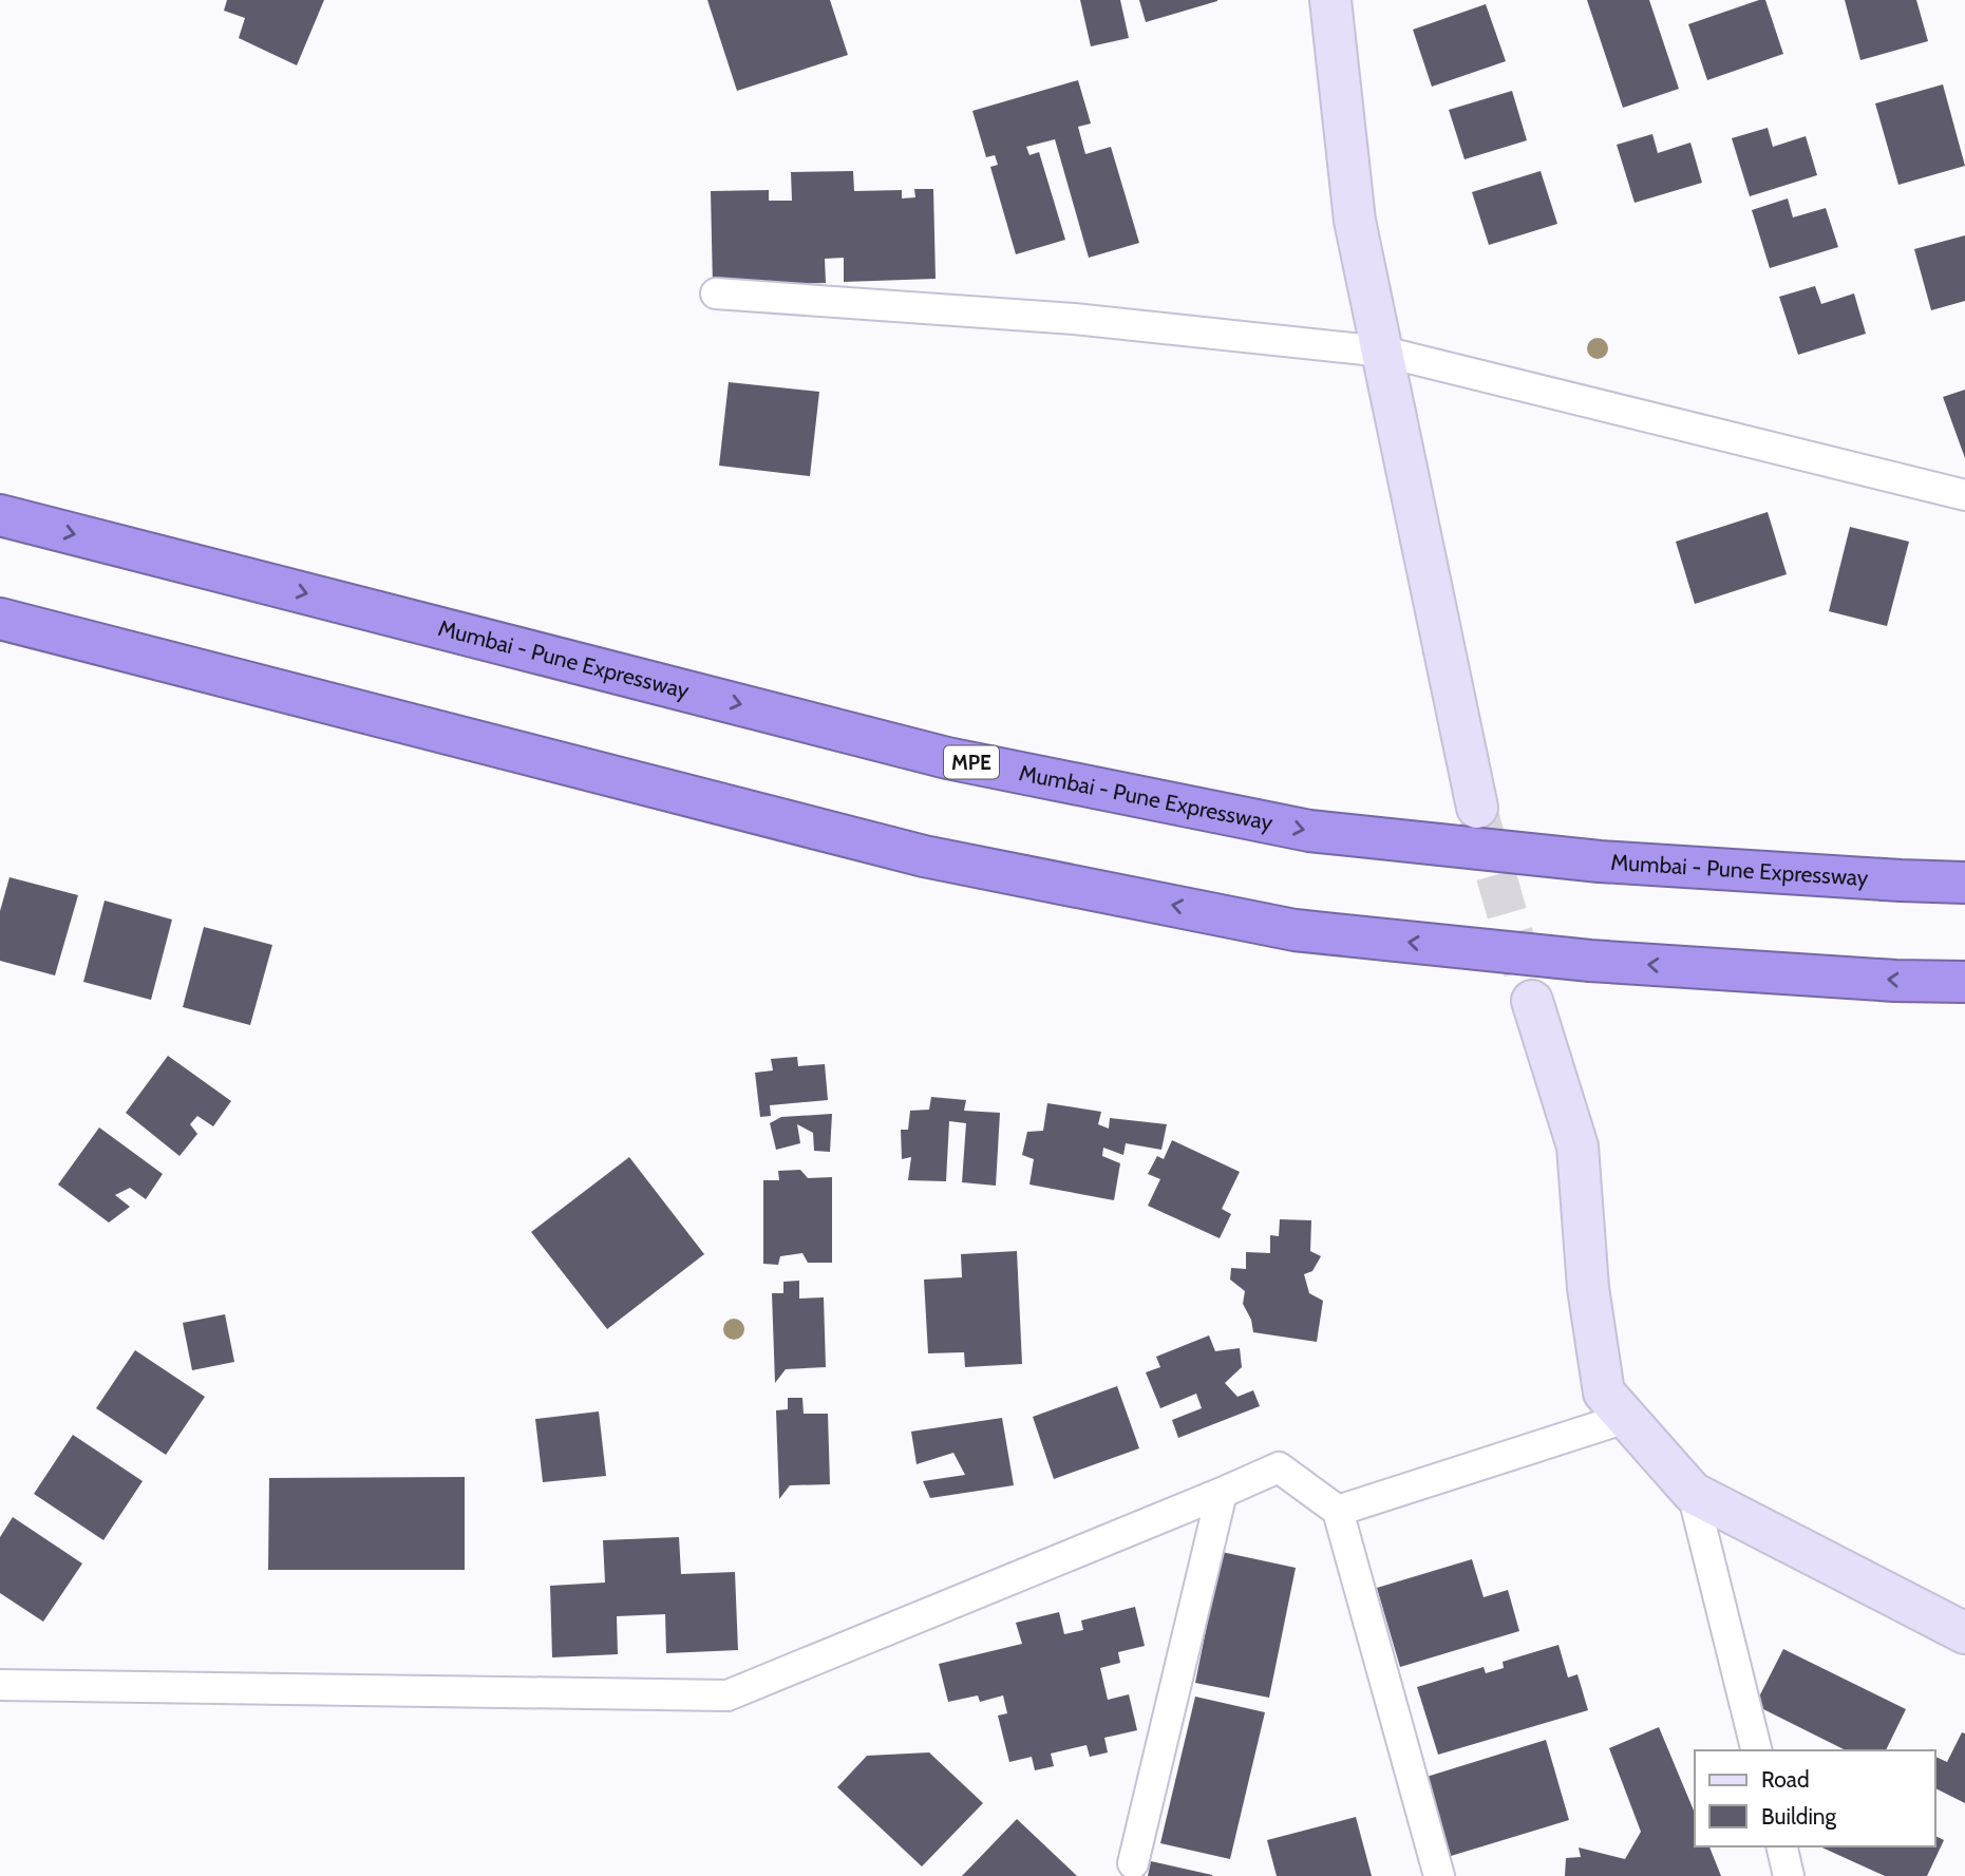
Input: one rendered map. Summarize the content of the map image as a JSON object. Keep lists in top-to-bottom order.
{
  "streets": {
    "highway": ["Mumbai - Pune Expressway", "MPE"]
  },
  "legend": ["Road", "Building"]
}
